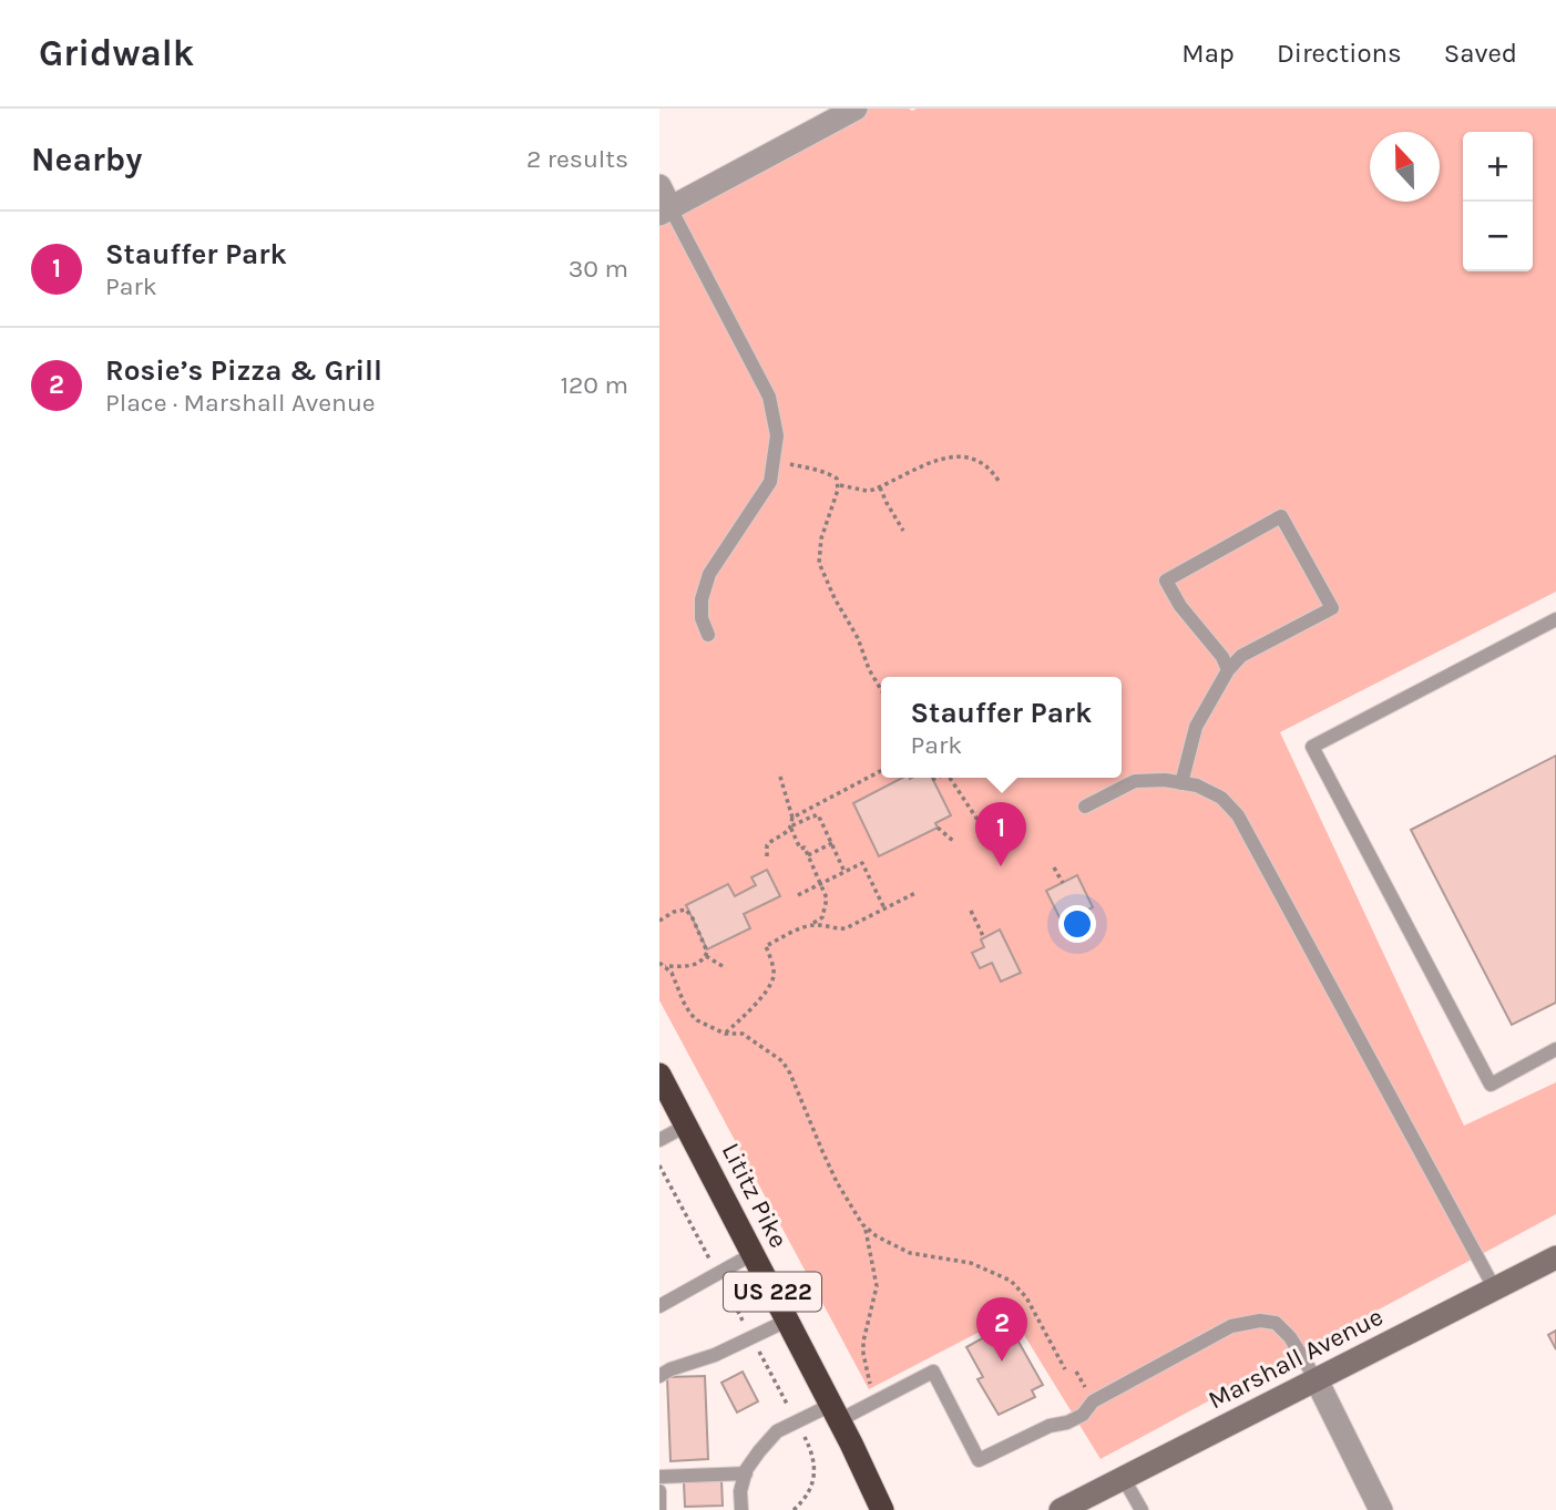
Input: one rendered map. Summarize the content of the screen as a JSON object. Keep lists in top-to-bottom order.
{
  "streets": {
    "highway": ["Lititz Pike", "US 222"],
    "street": ["Marshall Avenue"]
  },
  "north": "top",
  "page": {
    "header": "Gridwalk",
    "nav": ["Map", "Directions", "Saved"],
    "heading": ["Nearby", "2 results"],
    "map_buttons": ["+", "−"],
    "list": [
      {
        "mark": "1",
        "name": "Stauffer Park",
        "note": "Park",
        "value": "30 m"
      },
      {
        "mark": "2",
        "name": "Rosie’s Pizza & Grill",
        "note": "Place · Marshall Avenue",
        "value": "120 m"
      }
    ],
    "popup": ["Stauffer Park", "Park"],
    "pins": ["1", "2"]
  }
}
